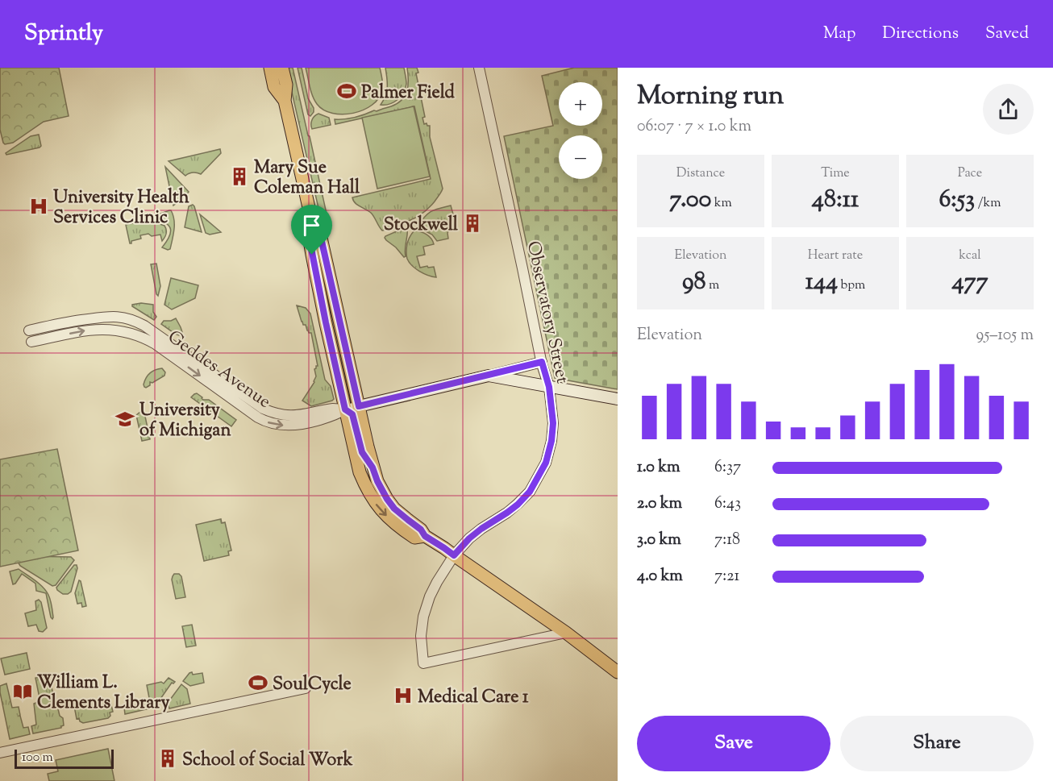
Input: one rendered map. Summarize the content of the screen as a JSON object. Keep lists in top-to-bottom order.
{
  "streets": {
    "main road": ["Geddes Avenue"],
    "street": ["Observatory Street"]
  },
  "crossings": [
    ["Observatory Street", "Geddes Avenue"]
  ],
  "places": {
    "sports": ["Palmer Field", "SoulCycle"],
    "building": ["Mary Sue Coleman Hall", "Stockwell", "School of Social Work"],
    "hospital": ["University Health Services Clinic", "Medical Care 1"],
    "school or university": ["University of Michigan"],
    "library": ["William L. Clements Library"]
  },
  "scale_bar": "100 m",
  "page": {
    "header": "Sprintly",
    "nav": ["Map", "Directions", "Saved"],
    "heading": ["Morning run", "06:07 · 7 × 1.0 km"],
    "map_buttons": ["+", "−"],
    "stats": [
      ["Distance", "7.00 km"],
      ["Time", "48:11"],
      ["Pace", "6:53 /km"],
      ["Elevation", "98 m"],
      ["Heart rate", "144 bpm"],
      ["kcal", "477"]
    ],
    "chart": ["Elevation", "95–105 m"],
    "list": [
      {
        "name": "1.0 km",
        "note": "6:37"
      },
      {
        "name": "2.0 km",
        "note": "6:43"
      },
      {
        "name": "3.0 km",
        "note": "7:18"
      },
      {
        "name": "4.0 km",
        "note": "7:21"
      }
    ],
    "buttons": ["Save", "Share"],
    "scale": "100 m"
  }
}
